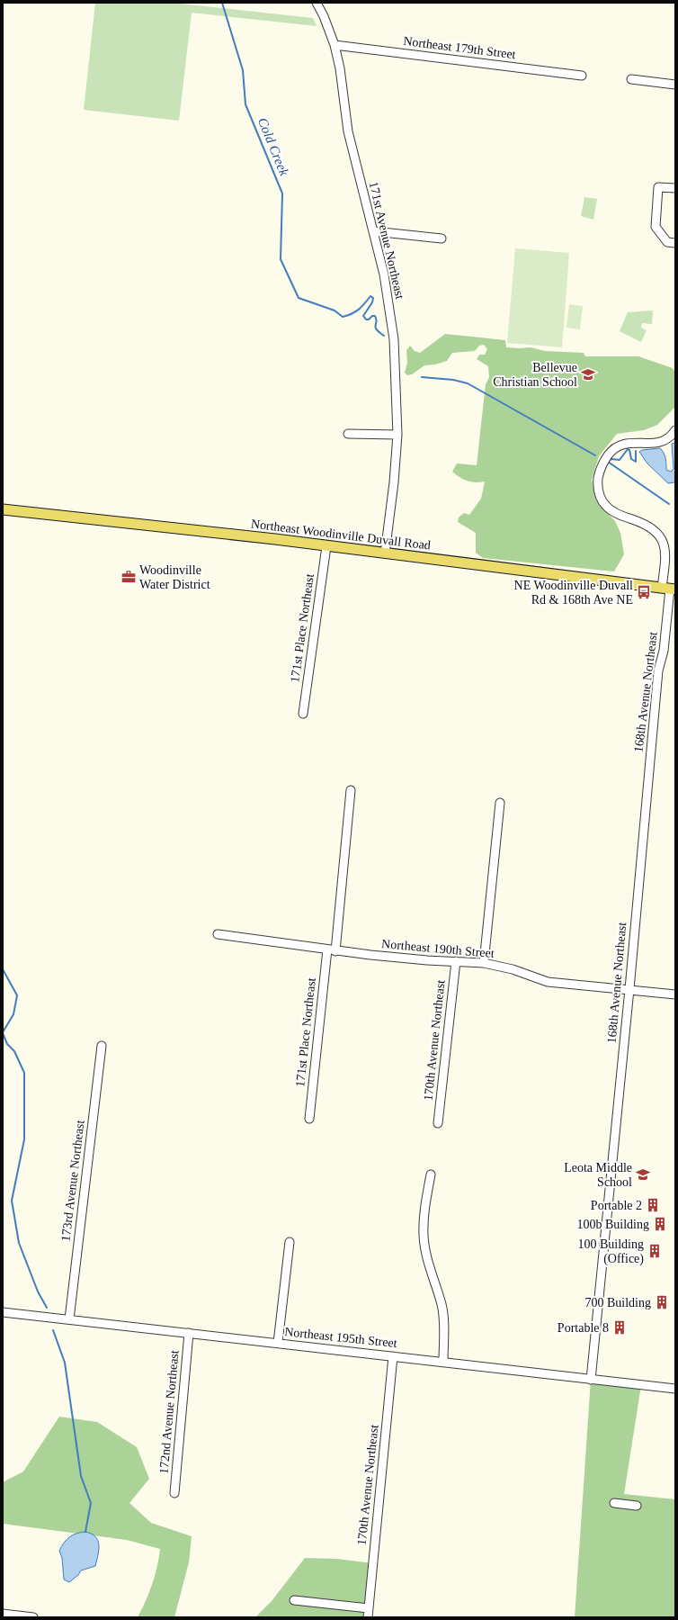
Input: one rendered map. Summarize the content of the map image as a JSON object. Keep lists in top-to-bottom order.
{
  "streets": {
    "main road": ["Northeast Woodinville Duvall Road"],
    "street": [
      "Northeast 179th Street",
      "171st Avenue Northeast",
      "171st Place Northeast",
      "168th Avenue Northeast",
      "Northeast 190th Street",
      "170th Avenue Northeast",
      "173rd Avenue Northeast",
      "Northeast 195th Street",
      "172nd Avenue Northeast"
    ]
  },
  "crossings": [
    ["Northeast 179th Street", "171st Avenue Northeast"],
    ["171st Avenue Northeast", "Northeast Woodinville Duvall Road"],
    ["Northeast Woodinville Duvall Road", "171st Place Northeast"],
    ["Northeast Woodinville Duvall Road", "168th Avenue Northeast"],
    ["171st Place Northeast", "Northeast 190th Street"],
    ["168th Avenue Northeast", "Northeast 190th Street"],
    ["168th Avenue Northeast", "Northeast 195th Street"],
    ["Northeast 190th Street", "170th Avenue Northeast"],
    ["170th Avenue Northeast", "Northeast 195th Street"],
    ["173rd Avenue Northeast", "Northeast 195th Street"],
    ["Northeast 195th Street", "172nd Avenue Northeast"]
  ],
  "water": ["Cold Creek"],
  "places": {
    "school or university": ["Bellevue Christian School", "Leota Middle School"],
    "office": ["Woodinville Water District"],
    "bus stop": ["NE Woodinville Duvall Rd & 168th Ave NE"],
    "building": [
      "Portable 2",
      "100b Building",
      "100 Building (Office)",
      "700 Building",
      "Portable 8"
    ]
  }
}
